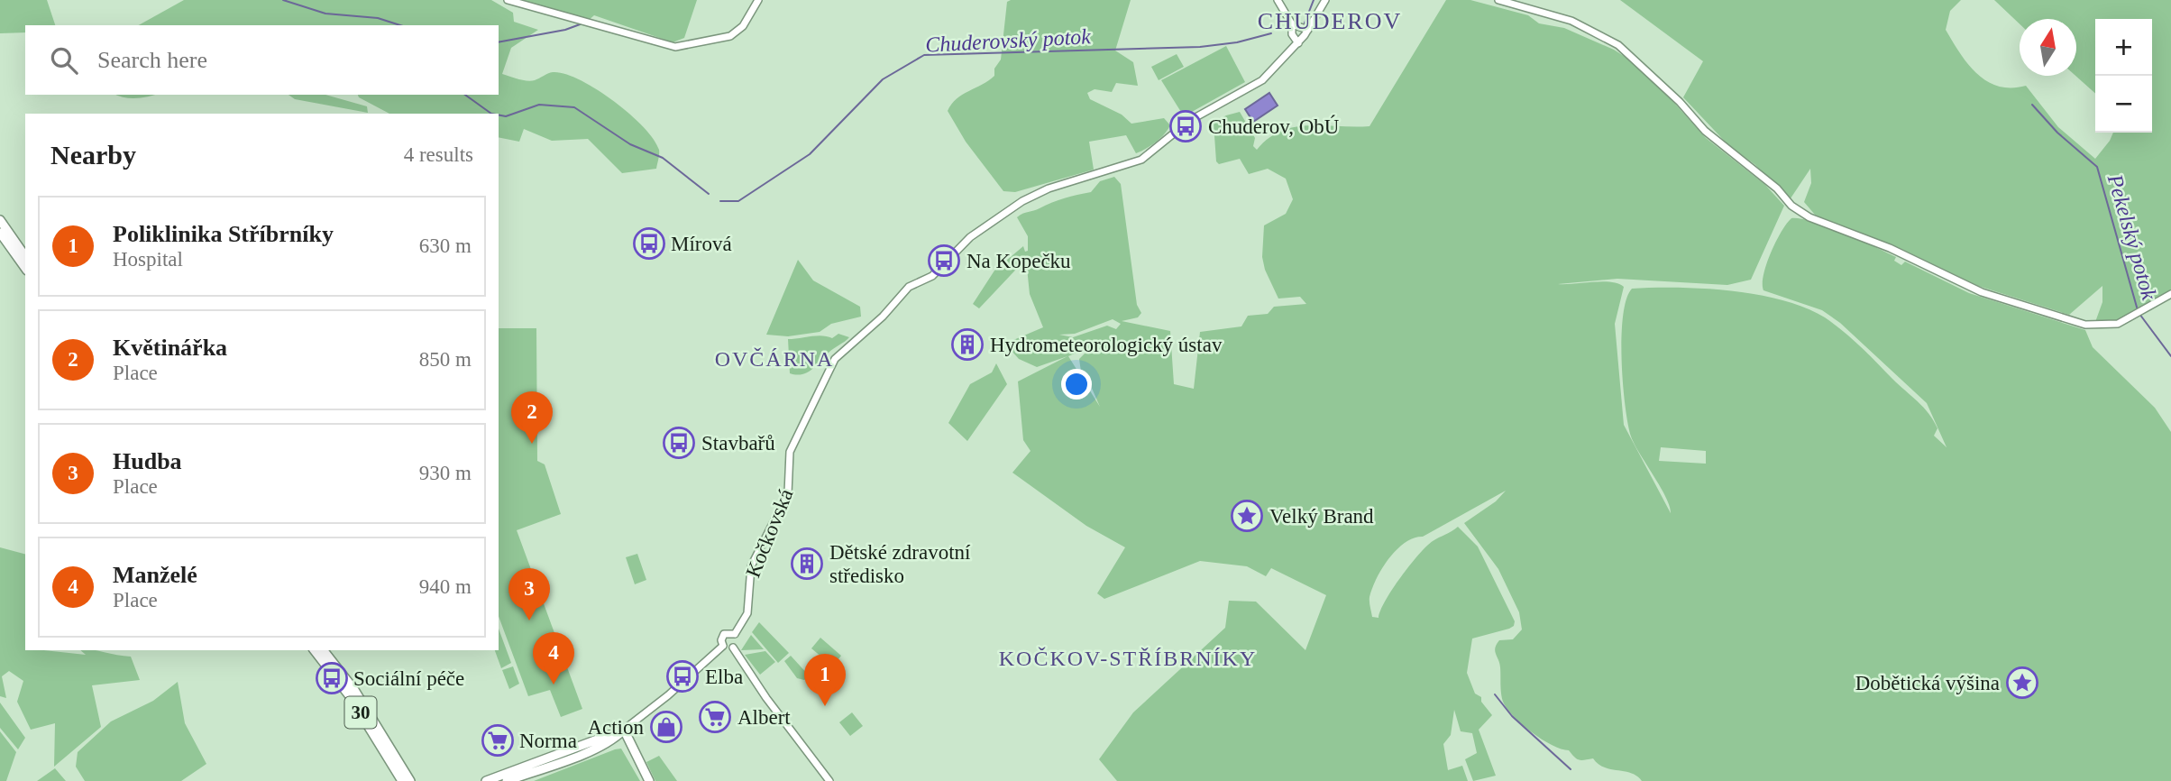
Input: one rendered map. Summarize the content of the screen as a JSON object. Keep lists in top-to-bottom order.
{
  "streets": {
    "main road": ["30"],
    "street": ["Kočkovská"]
  },
  "districts": ["CHUDEROV", "OVČÁRNA", "KOČKOV-STŘÍBRNÍKY"],
  "water": ["Chuderovský potok", "Pekelský potok"],
  "places": {
    "bus stop": [
      "Chuderov, ObÚ",
      "Mírová",
      "Na Kopečku",
      "Stavbařů",
      "Elba",
      "Sociální péče"
    ],
    "building": ["Hydrometeorologický ústav", "Dětské zdravotní středisko"],
    "place": ["Velký Brand", "Dobětická výšina"],
    "supermarket": ["Albert", "Norma"],
    "shop": ["Action"]
  },
  "north": "top",
  "page": {
    "map_buttons": ["+", "−"],
    "search": "Search here",
    "heading": ["Nearby", "4 results"],
    "list": [
      {
        "mark": "1",
        "name": "Poliklinika Stříbrníky",
        "note": "Hospital",
        "value": "630 m"
      },
      {
        "mark": "2",
        "name": "Květinářka",
        "note": "Place",
        "value": "850 m"
      },
      {
        "mark": "3",
        "name": "Hudba",
        "note": "Place",
        "value": "930 m"
      },
      {
        "mark": "4",
        "name": "Manželé",
        "note": "Place",
        "value": "940 m"
      }
    ],
    "pins": [
      "2",
      "3",
      "4",
      "1"
    ]
  }
}
